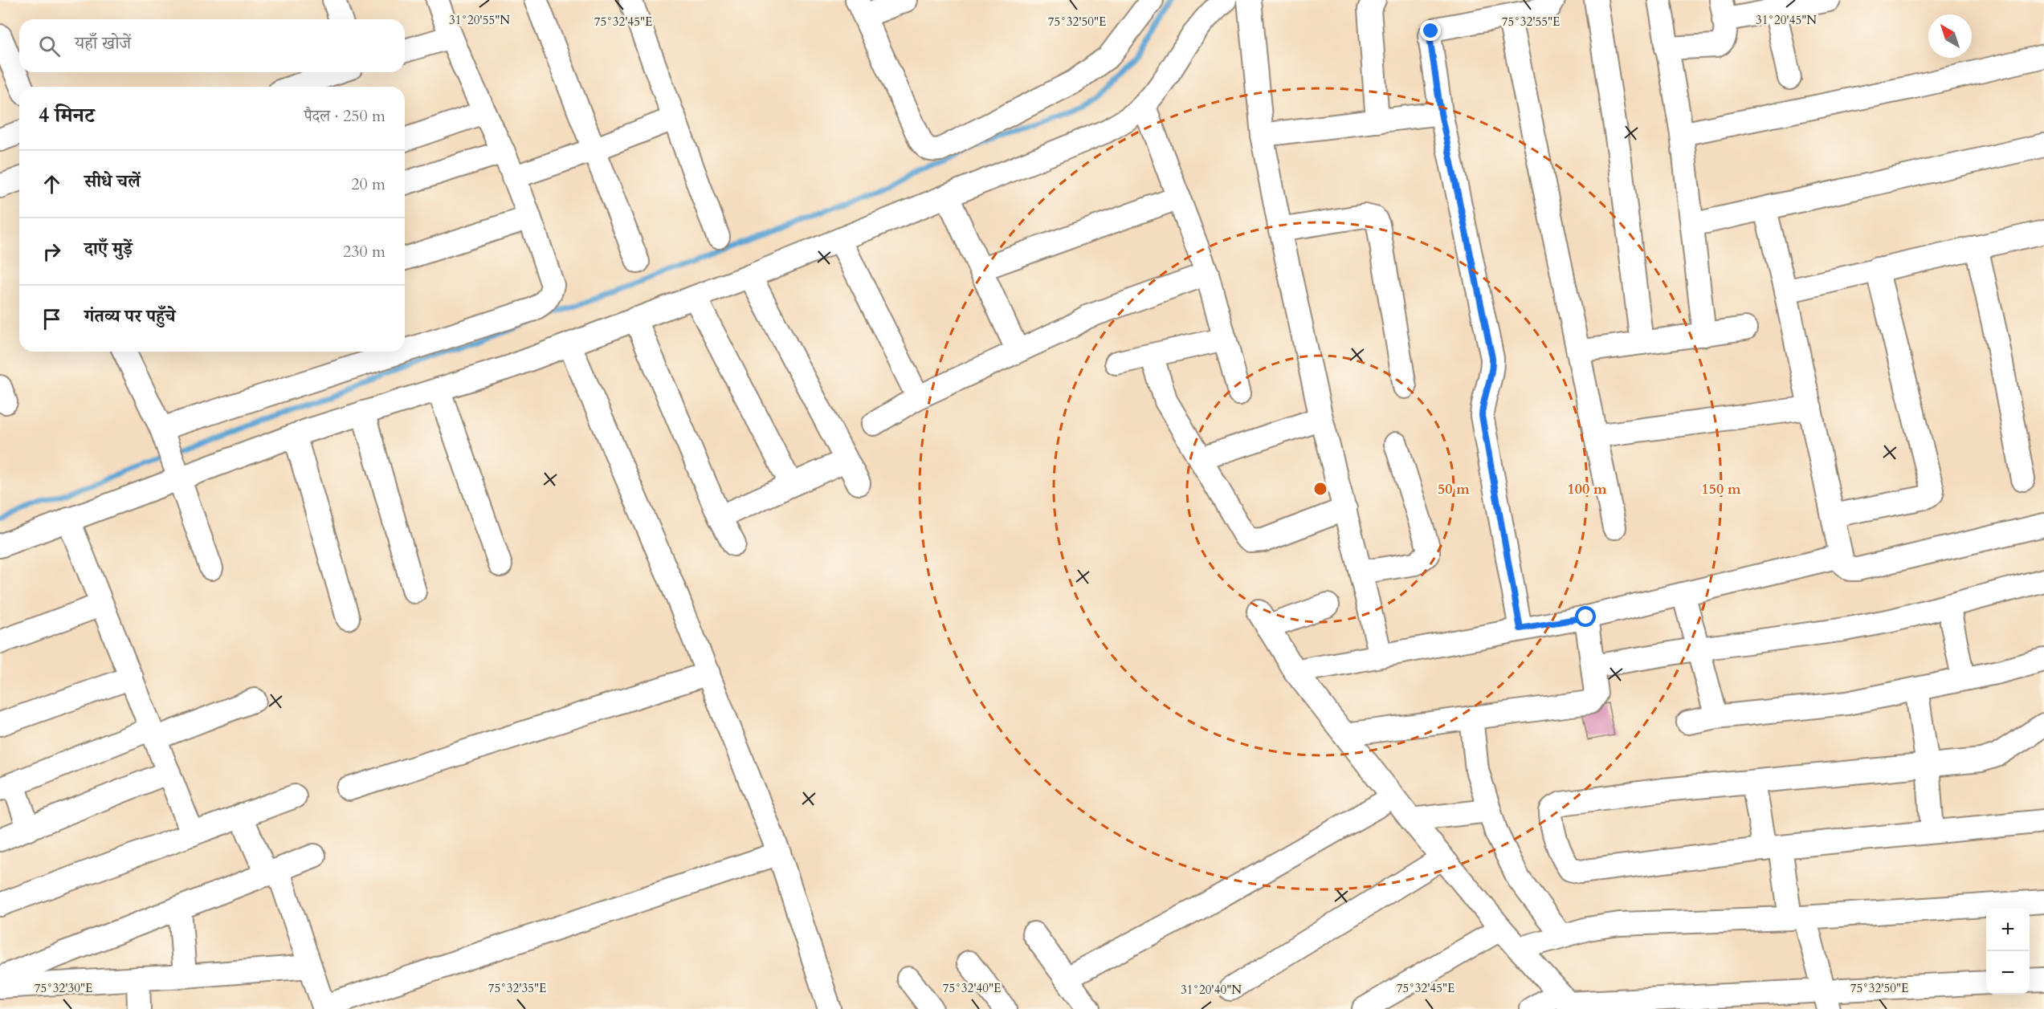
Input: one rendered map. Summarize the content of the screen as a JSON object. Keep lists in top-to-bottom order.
{
  "north": "top left",
  "page": {
    "search": "यहाँ खोजें",
    "heading": ["4 मिनट", "पैदल · 250 m"],
    "list": [
      ["सीधे चलें", "20 m"],
      ["दाएँ मुड़ें", "230 m"],
      "गंतव्य पर पहुँचे"
    ],
    "map_buttons": ["+", "−"]
  },
  "coordinates": [
    "31°20'55\"N",
    "31°20'45\"N",
    "75°32'45\"E",
    "75°32'50\"E",
    "75°32'55\"E",
    "75°32'30\"E",
    "75°32'35\"E",
    "75°32'40\"E",
    "31°20'40\"N"
  ],
  "rings": ["50 m", "100 m", "150 m"]
}
